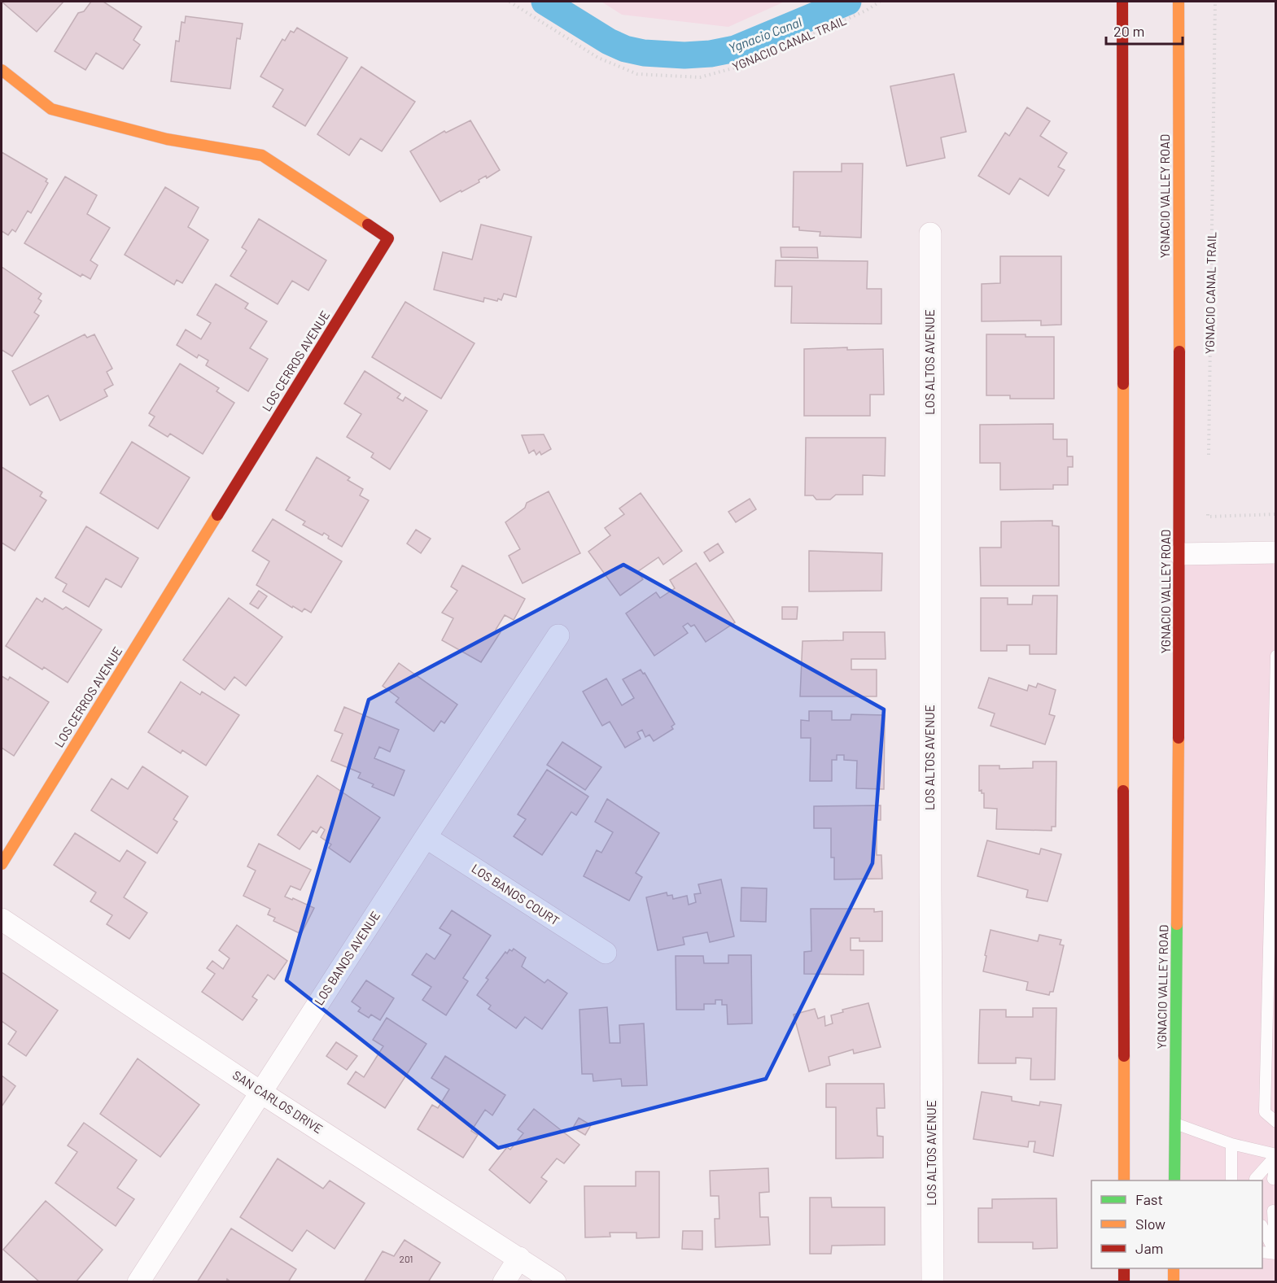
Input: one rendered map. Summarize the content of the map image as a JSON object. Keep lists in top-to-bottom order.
{
  "streets": {
    "main road": ["YGNACIO VALLEY ROAD", "LOS CERROS AVENUE"],
    "street": [
      "LOS ALTOS AVENUE",
      "LOS BANOS COURT",
      "LOS BANOS AVENUE",
      "SAN CARLOS DRIVE"
    ],
    "path": ["YGNACIO CANAL TRAIL"]
  },
  "crossings": [
    ["LOS BANOS COURT", "LOS BANOS AVENUE"],
    ["LOS BANOS AVENUE", "SAN CARLOS DRIVE"]
  ],
  "water": ["Ygnacio Canal"],
  "house_numbers": ["201"],
  "legend": ["Fast", "Slow", "Jam"],
  "scale_bar": "20 m"
}
